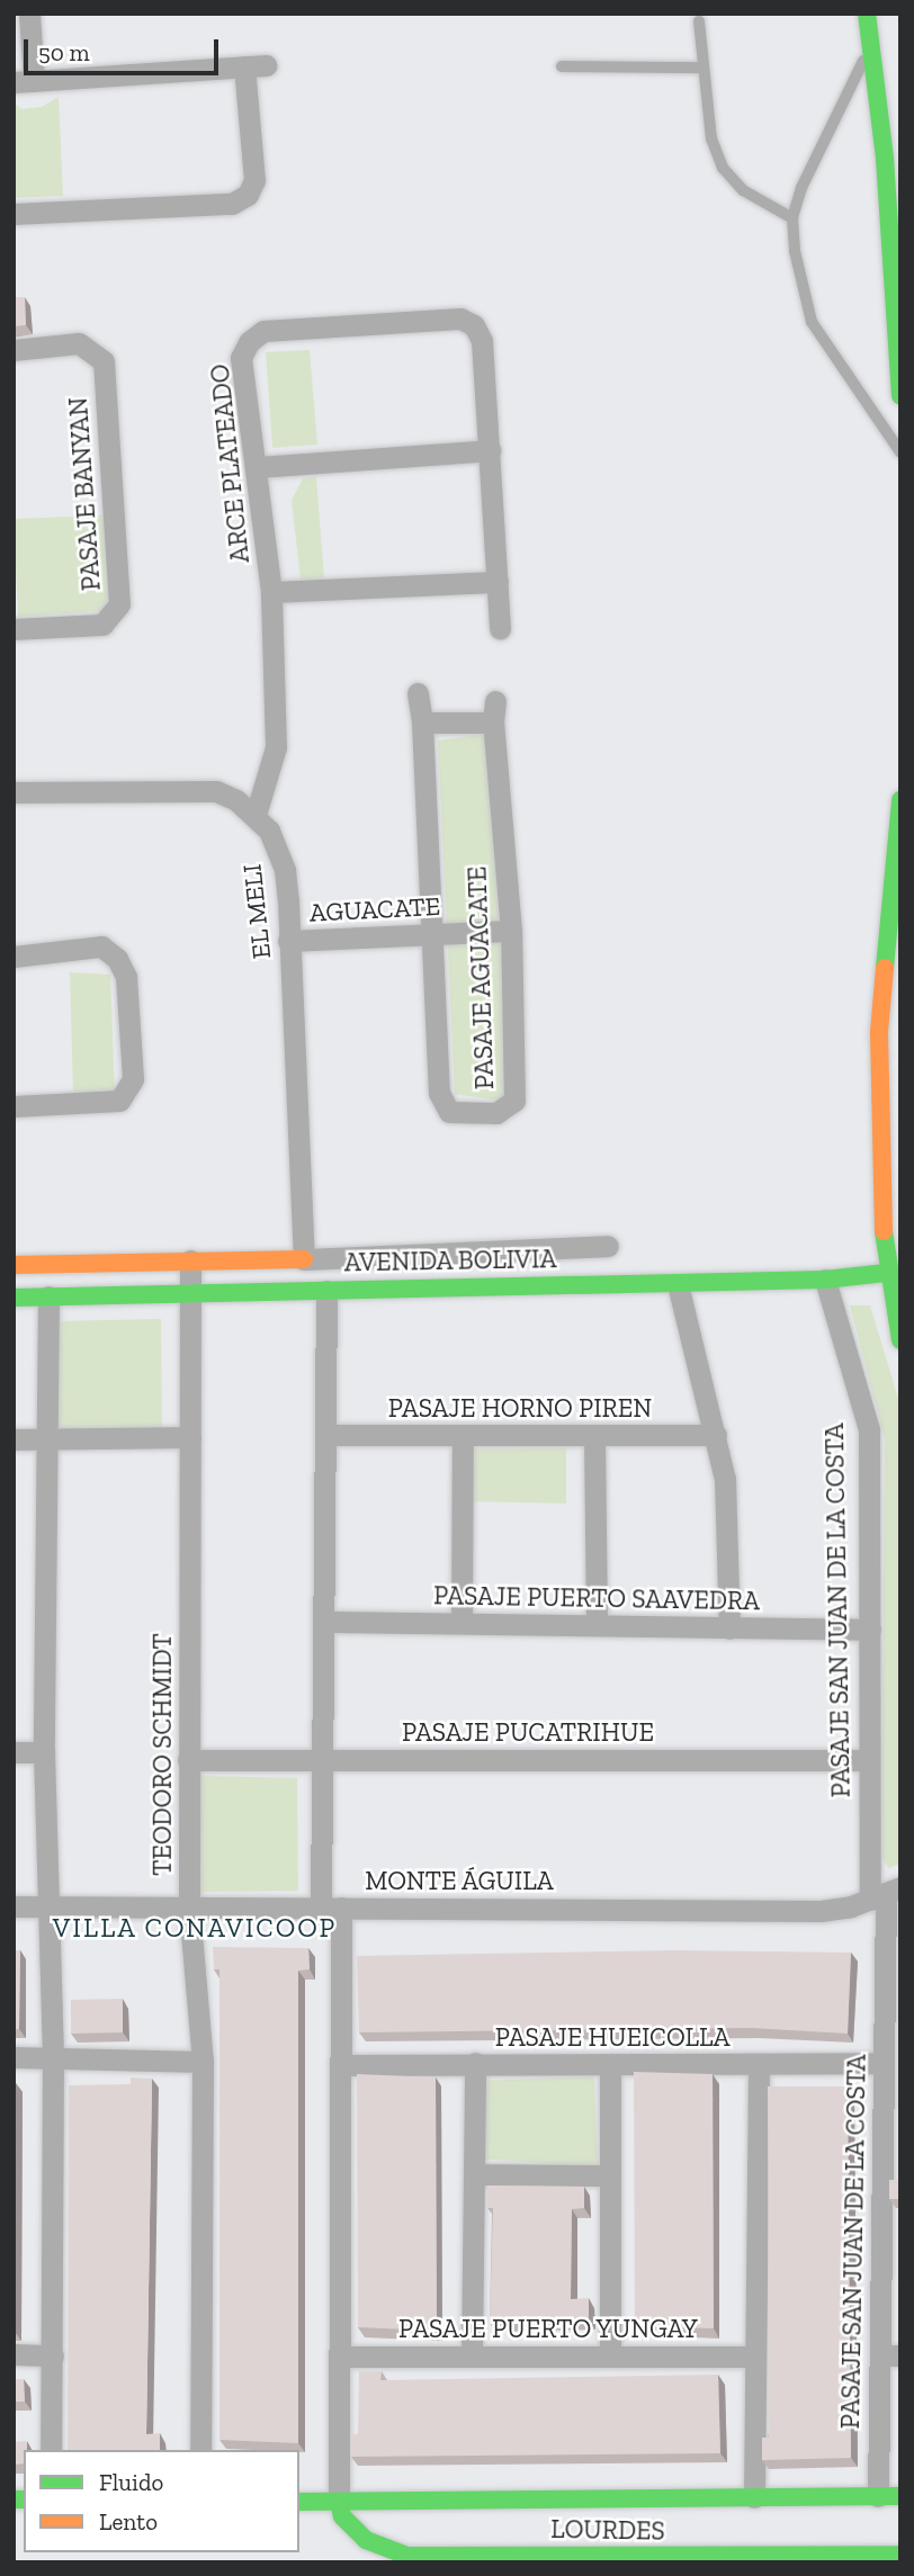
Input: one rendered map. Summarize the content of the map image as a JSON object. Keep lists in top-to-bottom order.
{
  "streets": {
    "street": [
      "ARCE PLATEADO",
      "PASAJE BANYAN",
      "AGUACATE",
      "EL MELI",
      "PASAJE AGUACATE",
      "AVENIDA BOLIVIA",
      "PASAJE HORNO PIREN",
      "PASAJE PUERTO SAAVEDRA",
      "PASAJE SAN JUAN DE LA COSTA",
      "PASAJE PUCATRIHUE",
      "TEODORO SCHMIDT",
      "MONTE ÁGUILA",
      "PASAJE HUEICOLLA",
      "PASAJE PUERTO YUNGAY",
      "LOURDES"
    ]
  },
  "crossings": [
    ["ARCE PLATEADO", "EL MELI"],
    ["AGUACATE", "EL MELI"],
    ["AGUACATE", "PASAJE AGUACATE"],
    ["EL MELI", "AVENIDA BOLIVIA"],
    ["AVENIDA BOLIVIA", "PASAJE SAN JUAN DE LA COSTA"],
    ["AVENIDA BOLIVIA", "TEODORO SCHMIDT"],
    ["PASAJE PUERTO SAAVEDRA", "PASAJE SAN JUAN DE LA COSTA"],
    ["PASAJE SAN JUAN DE LA COSTA", "PASAJE PUCATRIHUE"],
    ["PASAJE SAN JUAN DE LA COSTA", "MONTE ÁGUILA"],
    ["PASAJE SAN JUAN DE LA COSTA", "PASAJE HUEICOLLA"],
    ["PASAJE SAN JUAN DE LA COSTA", "LOURDES"],
    ["PASAJE PUCATRIHUE", "TEODORO SCHMIDT"],
    ["TEODORO SCHMIDT", "MONTE ÁGUILA"]
  ],
  "districts": ["VILLA CONAVICOOP"],
  "legend": ["Fluido", "Lento"],
  "scale_bar": "50 m"
}
